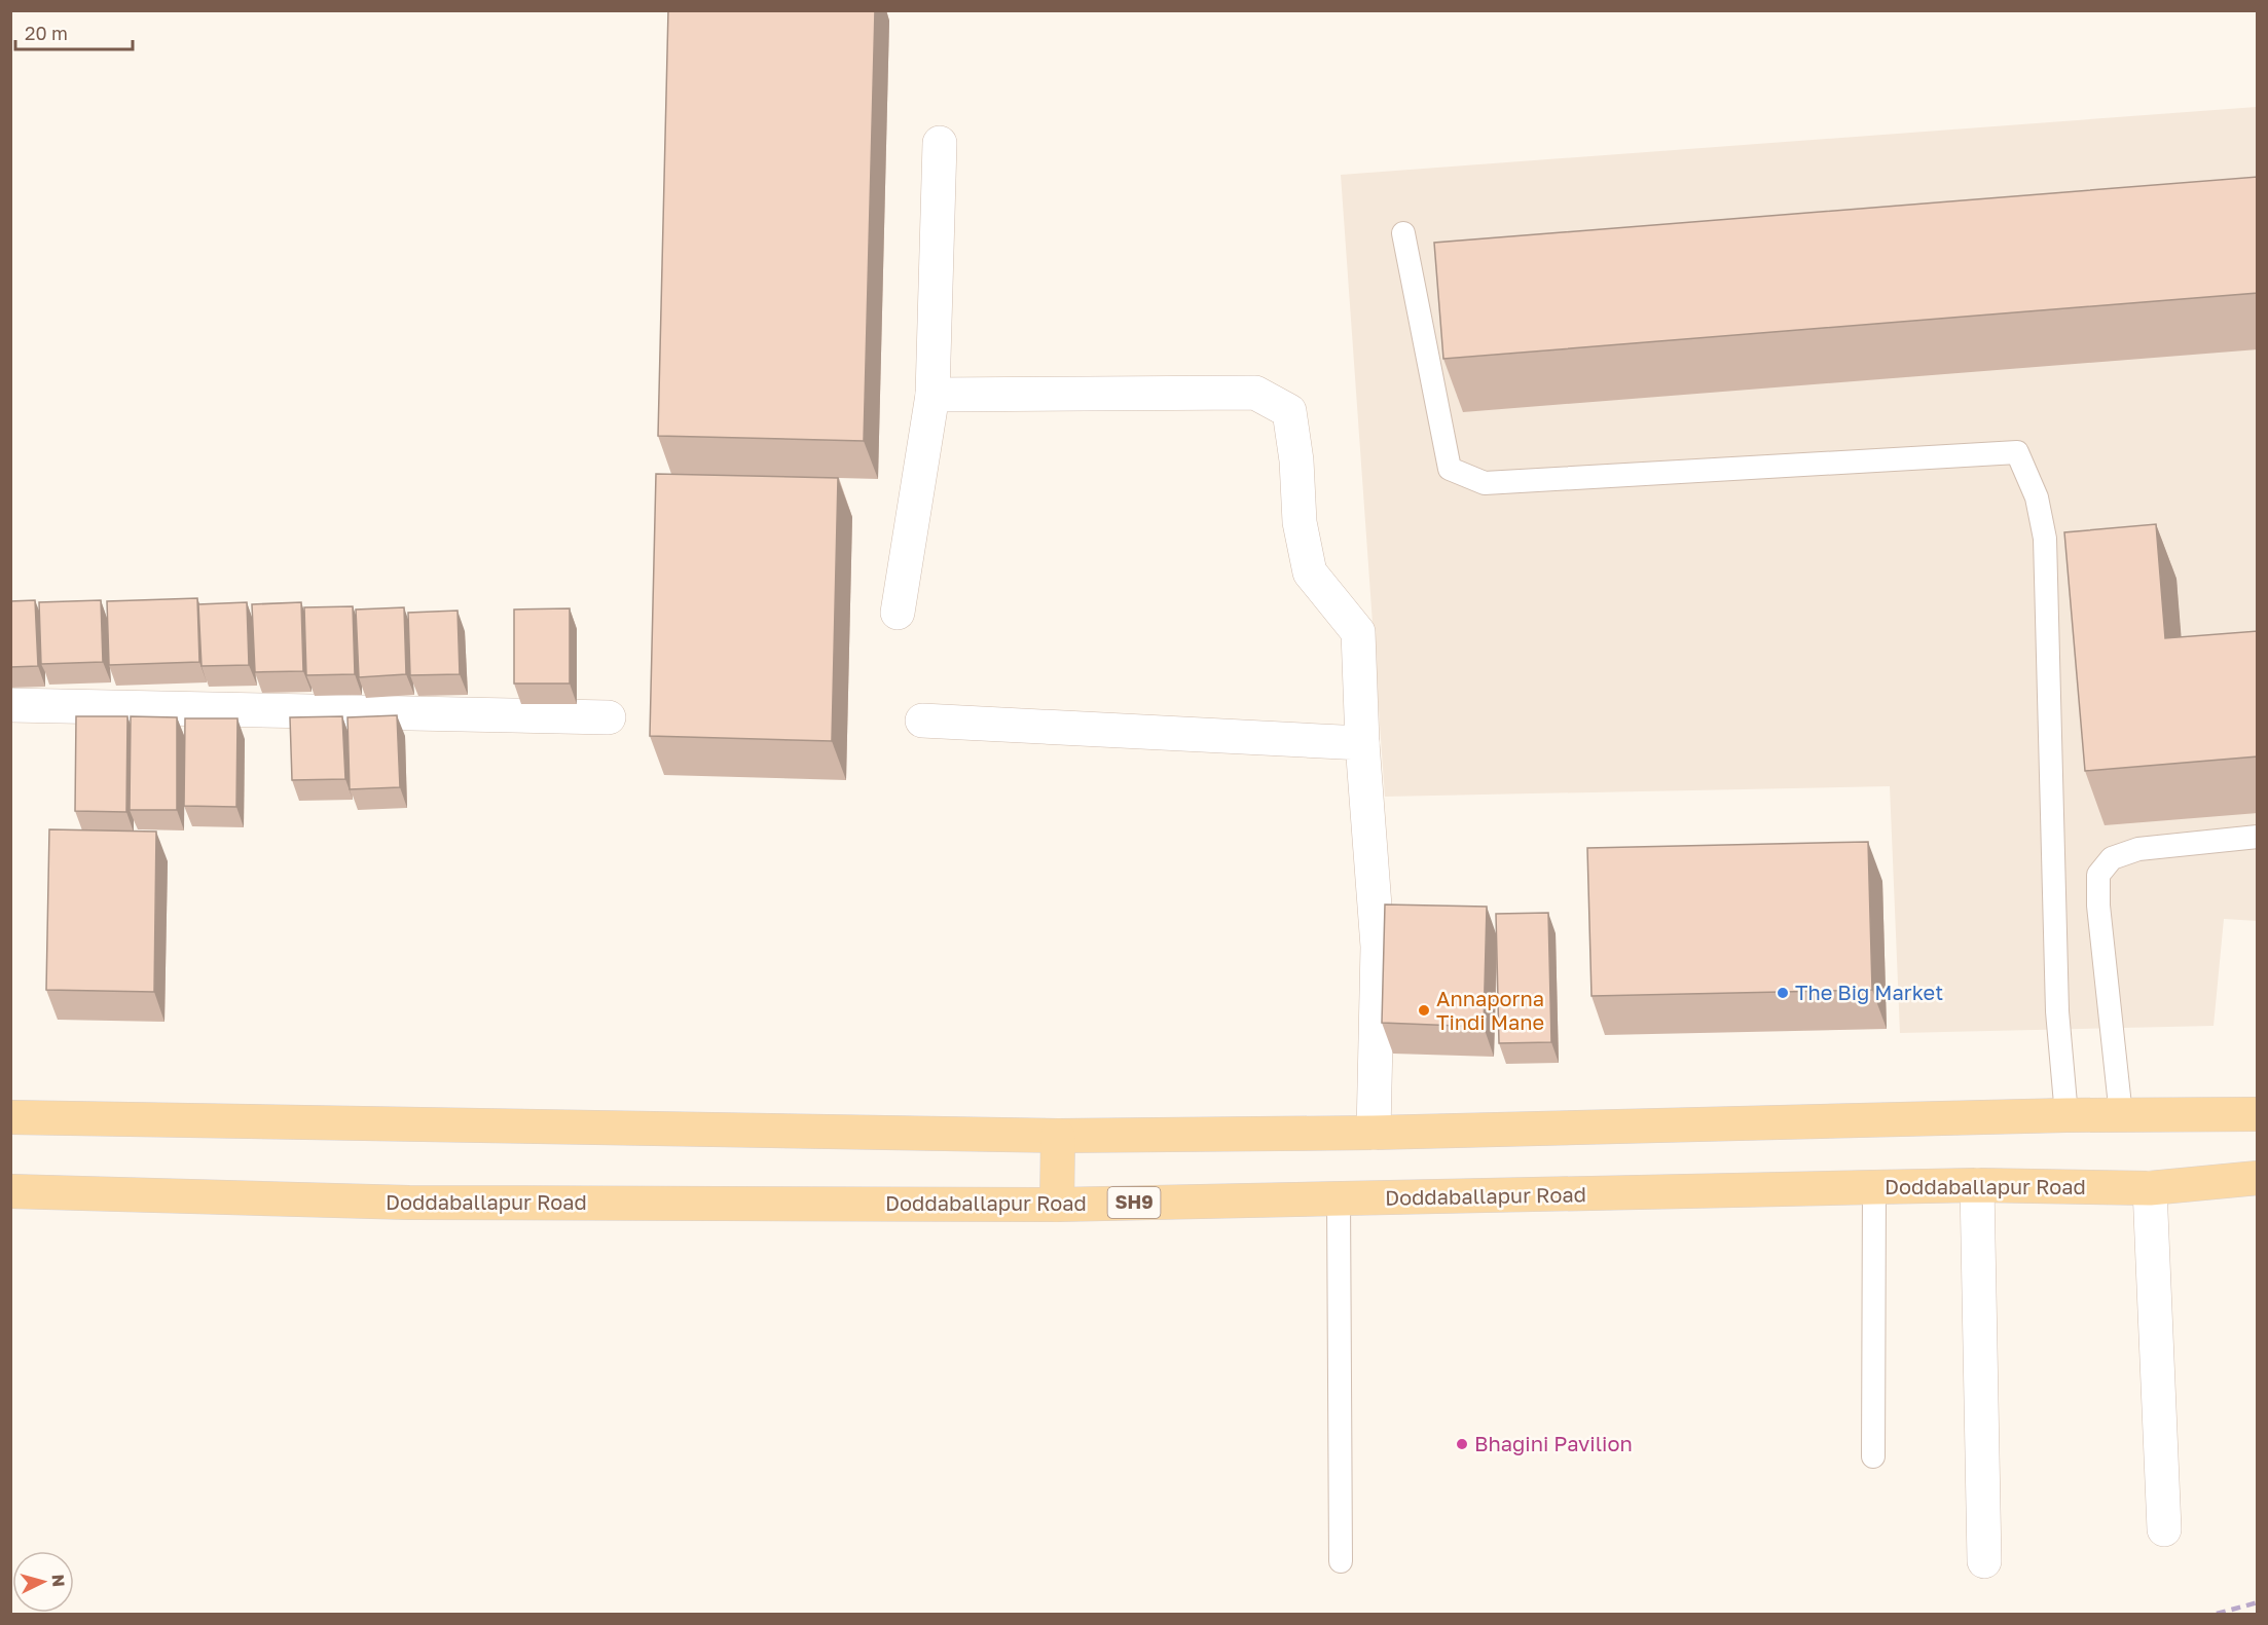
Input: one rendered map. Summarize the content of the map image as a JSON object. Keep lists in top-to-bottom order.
{
  "streets": {
    "main road": ["Doddaballapur Road", "SH9"]
  },
  "places": ["The Big Market", "Annaporna Tindi Mane", "Bhagini Pavilion"],
  "scale_bar": "20 m",
  "north": "right"
}
